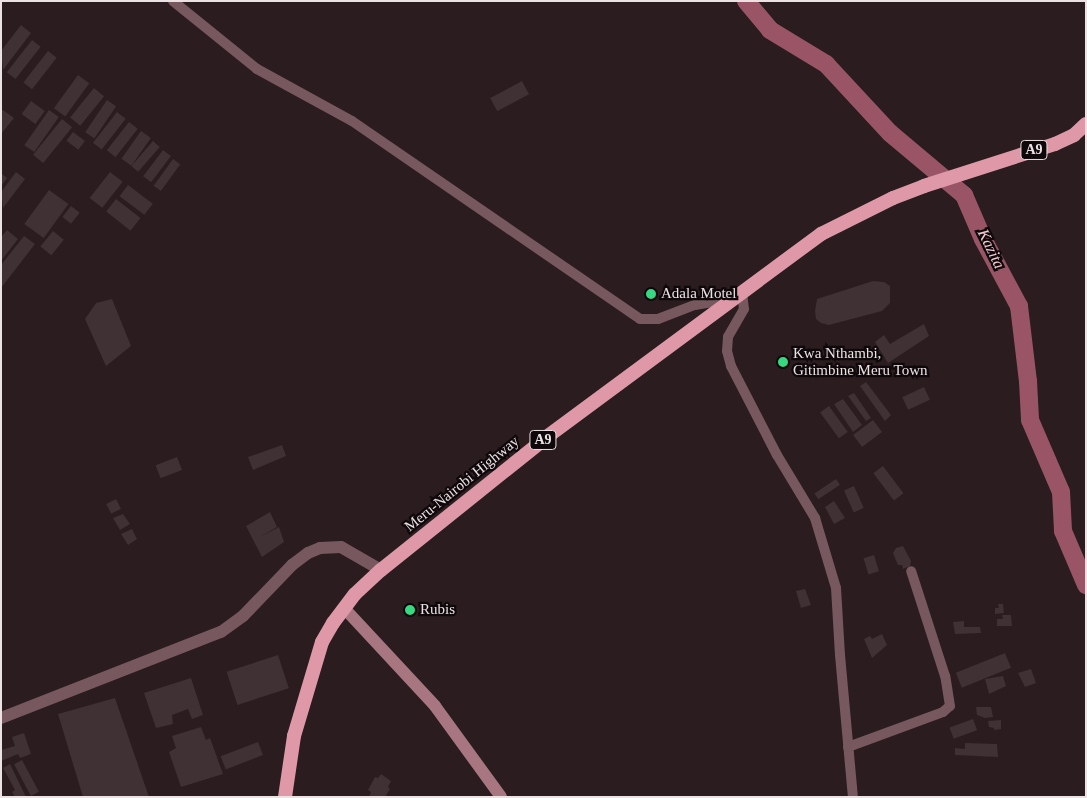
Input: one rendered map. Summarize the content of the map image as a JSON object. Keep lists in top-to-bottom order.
{
  "streets": {
    "highway": ["A9", "Meru-Nairobi Highway"]
  },
  "water": ["Kazita"],
  "places": ["Adala Motel", "Kwa Nthambi, Gitimbine Meru Town", "Rubis"]
}
